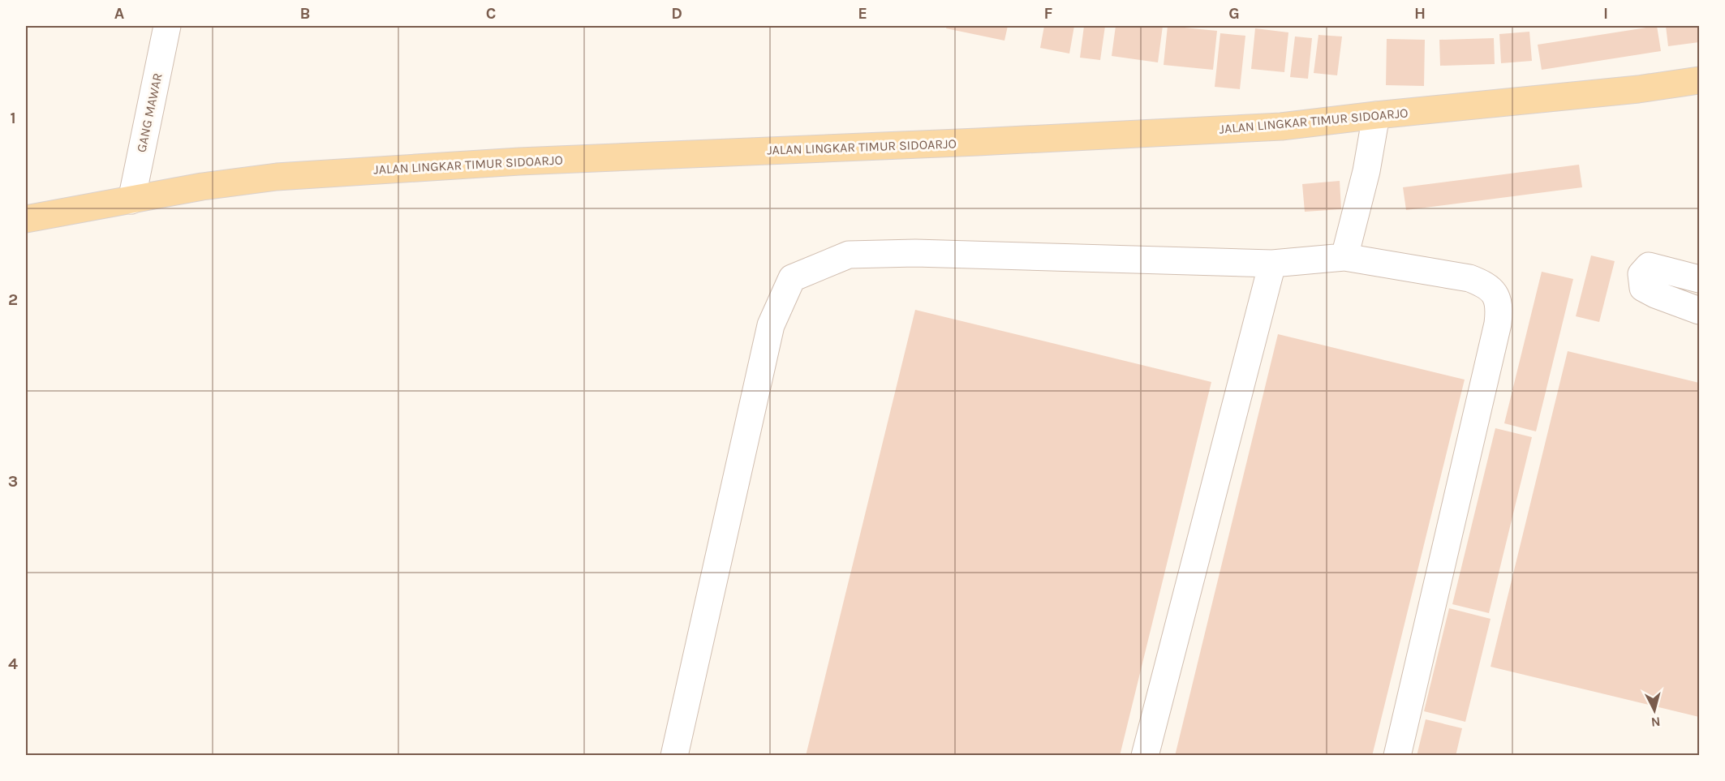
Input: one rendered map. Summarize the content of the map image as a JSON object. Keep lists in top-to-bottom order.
{
  "streets": {
    "main road": ["JALAN LINGKAR TIMUR SIDOARJO"],
    "street": ["GANG MAWAR"]
  },
  "crossings": [
    ["GANG MAWAR", "JALAN LINGKAR TIMUR SIDOARJO"]
  ],
  "north": "bottom",
  "grid": {
    "columns": [
      "A",
      "B",
      "C",
      "D",
      "E",
      "F",
      "G",
      "H",
      "I"
    ],
    "rows": [
      "1",
      "2",
      "3",
      "4"
    ]
  }
}
